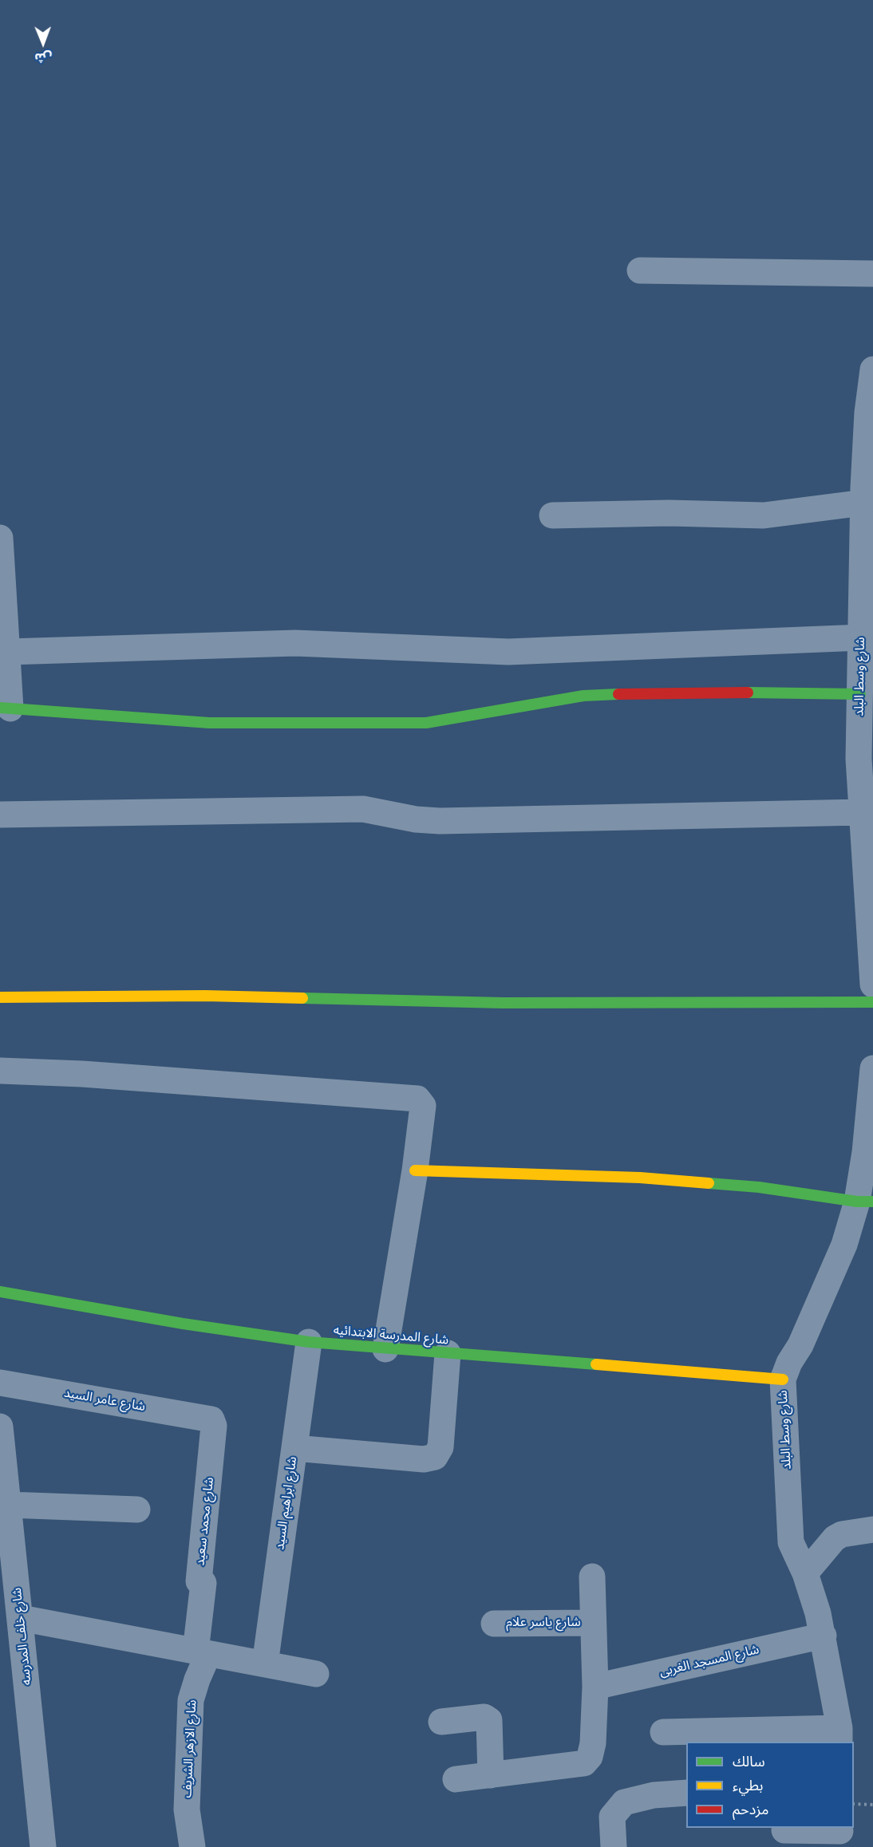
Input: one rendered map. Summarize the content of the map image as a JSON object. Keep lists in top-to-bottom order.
{
  "streets": {
    "street": [
      "شارع وسط البلد",
      "شارع المدرسة الابتدائيه",
      "شارع عامر السيد",
      "شارع ابراهيم السيد",
      "شارع محمد سعيد",
      "شارع ياسر علام",
      "شارع خلف المدرسه",
      "شارع المسجد الغربى",
      "شارع الازهر الشريف"
    ]
  },
  "crossings": [
    ["شارع وسط البلد", "شارع المدرسة الابتدائيه"],
    ["شارع وسط البلد", "شارع المسجد الغربى"],
    ["شارع المدرسة الابتدائيه", "شارع ابراهيم السيد"],
    ["شارع عامر السيد", "شارع محمد سعيد"],
    ["شارع محمد سعيد", "شارع الازهر الشريف"]
  ],
  "legend": ["سالك", "بطيء", "مزدحم"],
  "north": "bottom"
}
